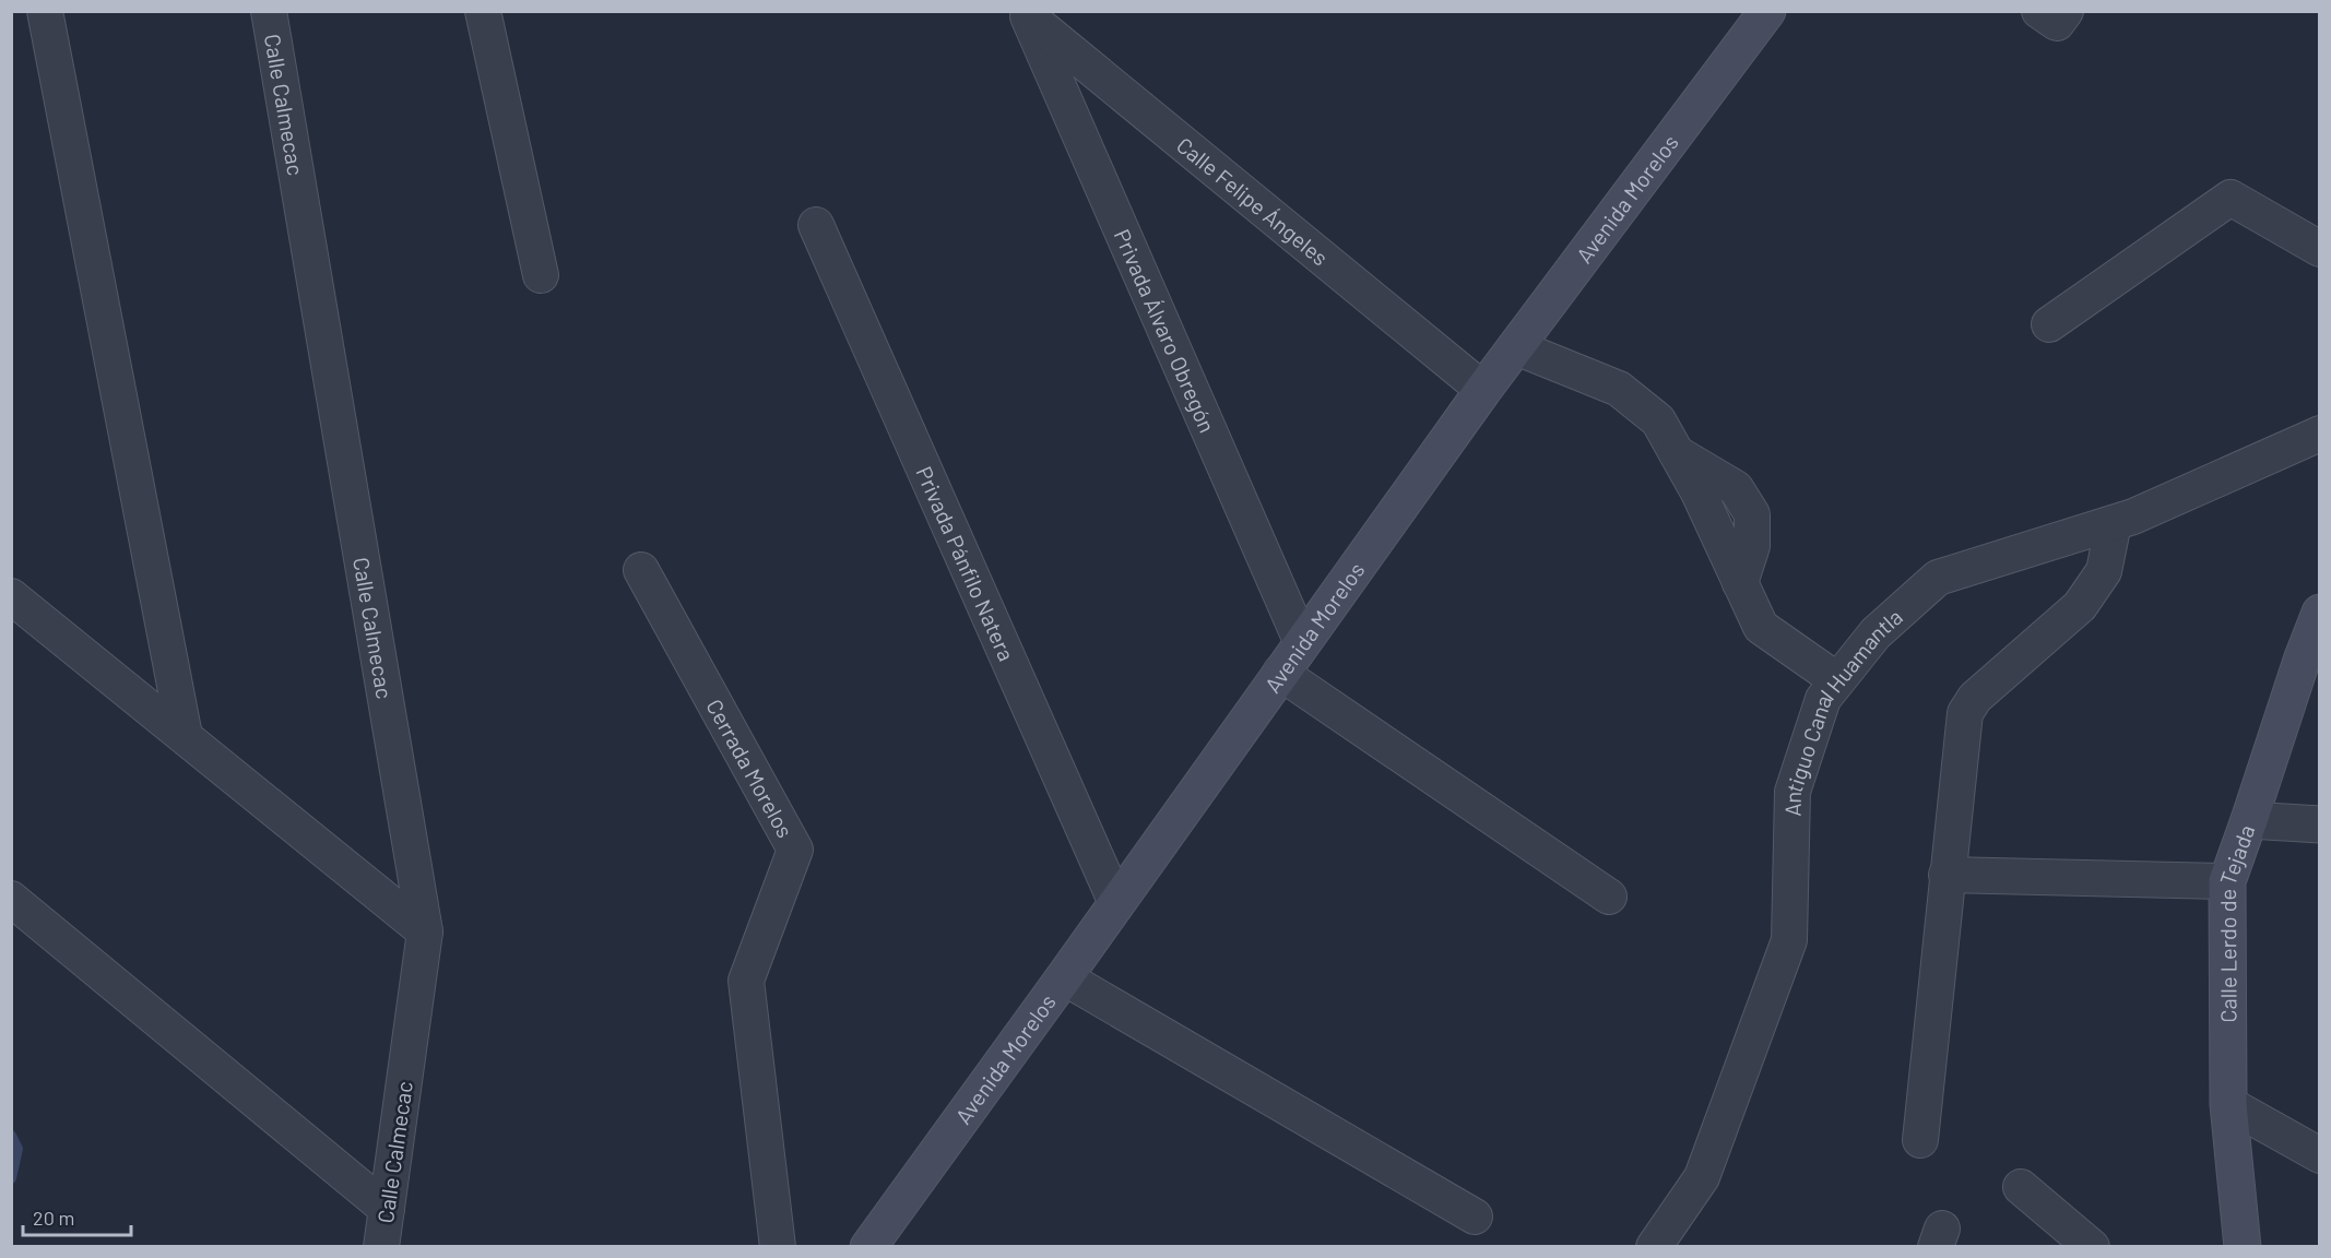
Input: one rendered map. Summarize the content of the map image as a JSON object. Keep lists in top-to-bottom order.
{
  "streets": {
    "main road": ["Avenida Morelos", "Calle Lerdo de Tejada"],
    "street": [
      "Calle Calmecac",
      "Calle Felipe Ángeles",
      "Privada Álvaro Obregón",
      "Privada Pánfilo Natera",
      "Antiguo Canal Huamantla",
      "Cerrada Morelos"
    ]
  },
  "crossings": [
    ["Avenida Morelos", "Calle Felipe Ángeles"],
    ["Avenida Morelos", "Privada Álvaro Obregón"],
    ["Avenida Morelos", "Privada Pánfilo Natera"],
    ["Calle Felipe Ángeles", "Privada Álvaro Obregón"]
  ],
  "scale_bar": "20 m"
}
